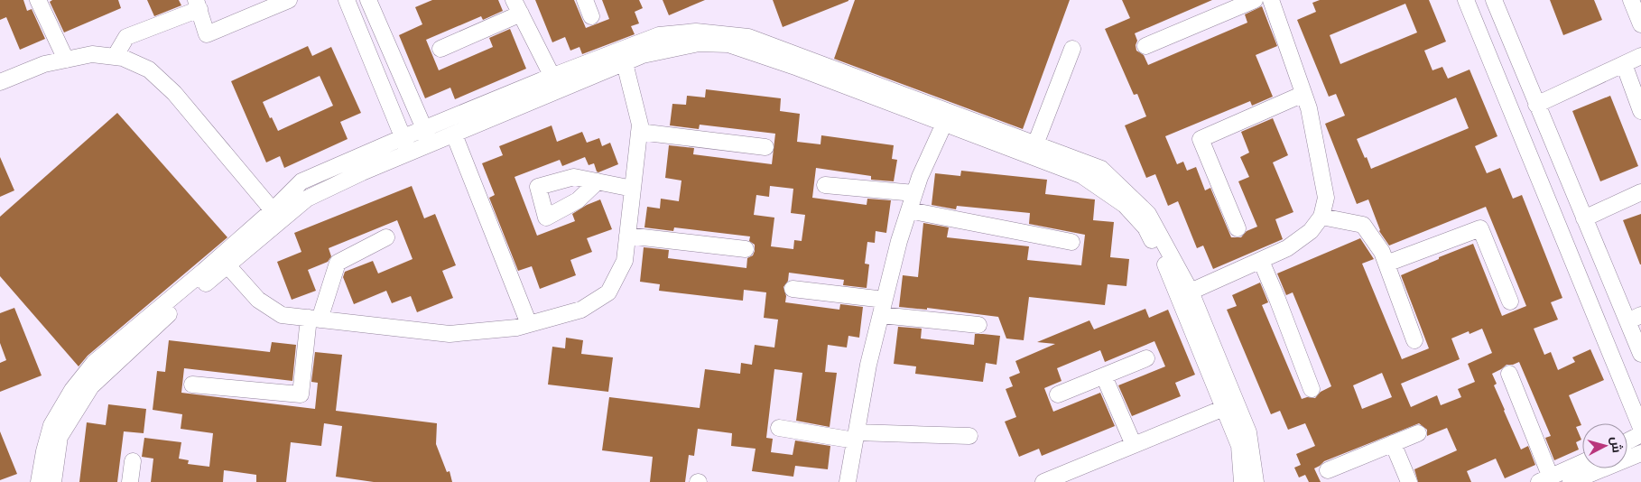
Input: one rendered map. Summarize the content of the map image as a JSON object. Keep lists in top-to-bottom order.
{
  "north": "right"
}
